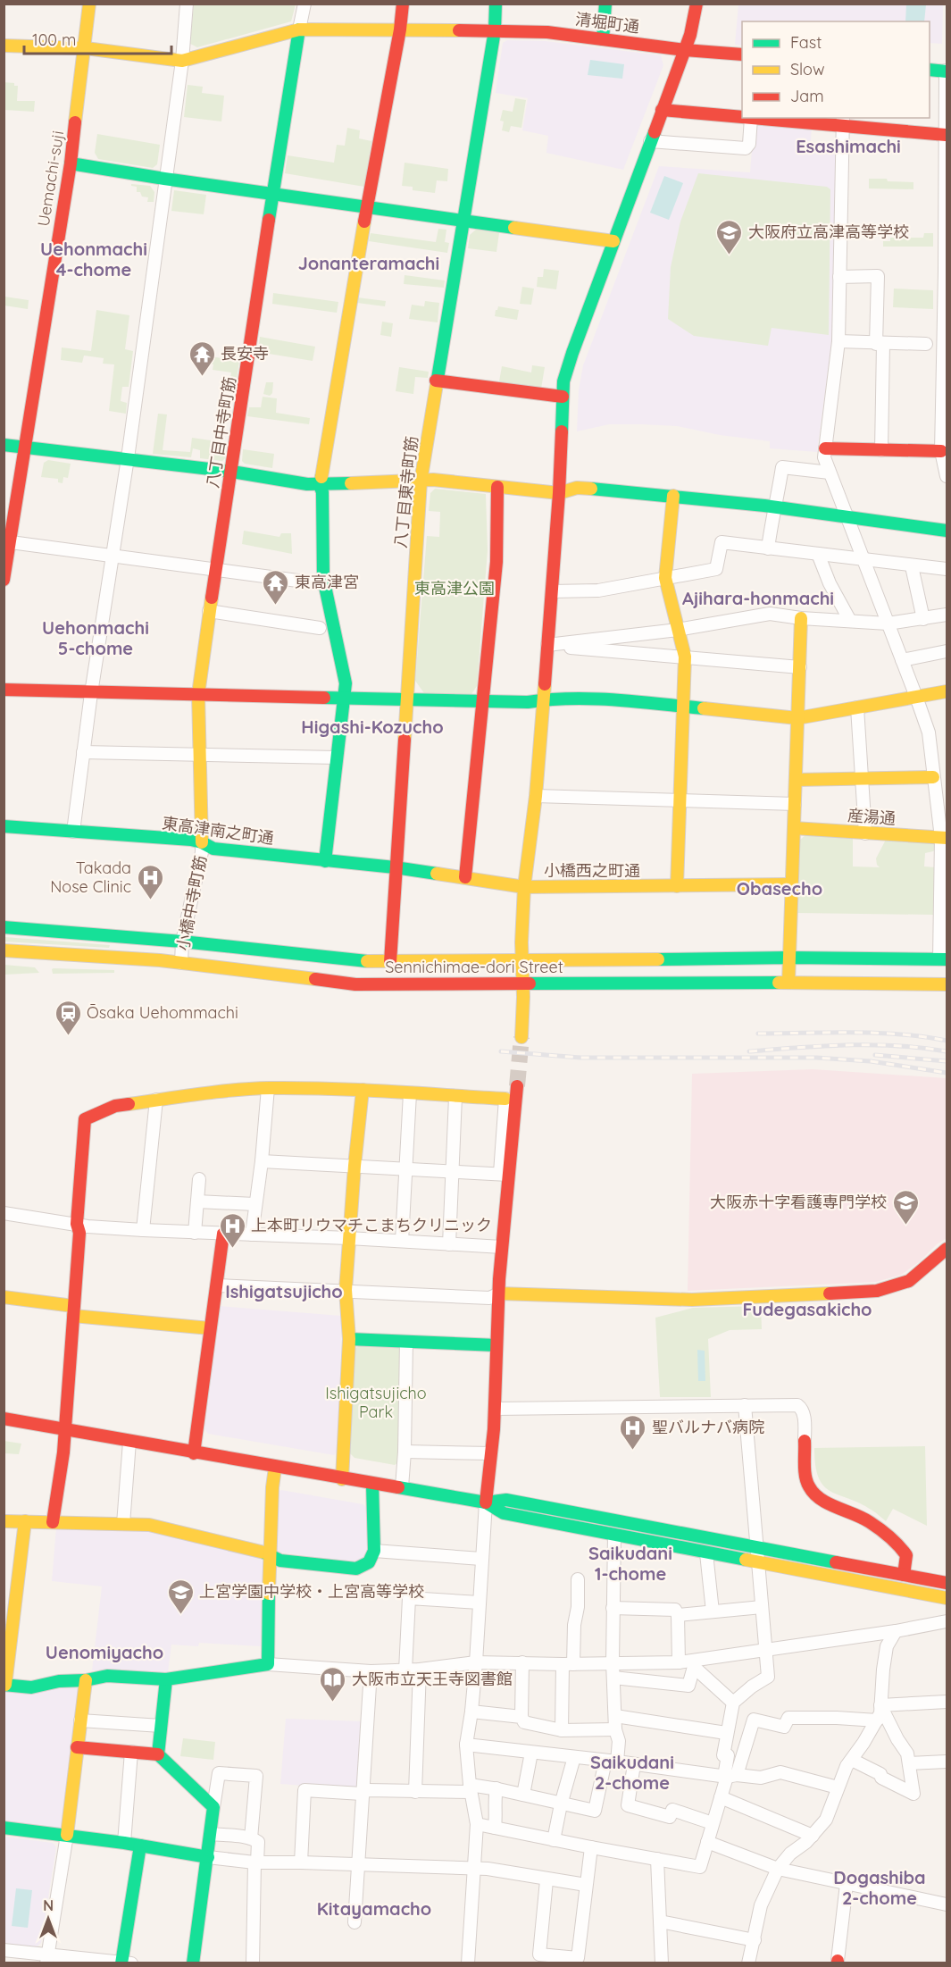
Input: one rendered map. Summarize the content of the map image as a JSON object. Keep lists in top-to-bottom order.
{
  "streets": {
    "street": [
      "清堀町通",
      "Uemachi-suji",
      "八丁目中寺町筋",
      "八丁目東寺町筋",
      "産湯通",
      "東高津南之町通",
      "小橋西之町通",
      "小橋中寺町筋",
      "Sennichimae-dori Street"
    ]
  },
  "crossings": [
    ["清堀町通", "Uemachi-suji"],
    ["清堀町通", "八丁目中寺町筋"],
    ["清堀町通", "八丁目東寺町筋"],
    ["八丁目中寺町筋", "東高津南之町通"],
    ["八丁目中寺町筋", "小橋中寺町筋"],
    ["八丁目東寺町筋", "東高津南之町通"],
    ["八丁目東寺町筋", "小橋西之町通"],
    ["八丁目東寺町筋", "Sennichimae-dori Street"],
    ["東高津南之町通", "小橋西之町通"],
    ["東高津南之町通", "小橋中寺町筋"],
    ["小橋中寺町筋", "Sennichimae-dori Street"]
  ],
  "districts": [
    "Esashimachi",
    "Uehonmachi 4-chome",
    "Jonanteramachi",
    "Ajihara-honmachi",
    "Uehonmachi 5-chome",
    "Higashi-Kozucho",
    "Obasecho",
    "Ishigatsujicho",
    "Fudegasakicho",
    "Saikudani 1-chome",
    "Uenomiyacho",
    "Saikudani 2-chome",
    "Dogashiba 2-chome",
    "Kitayamacho"
  ],
  "parks": ["東高津公園", "Ishigatsujicho Park"],
  "places": {
    "school or university": ["大阪府立高津高等学校", "大阪赤十字看護専門学校", "上宮学園中学校・上宮高等学校"],
    "temple": ["長安寺", "東高津宮"],
    "hospital": ["Takada Nose Clinic", "上本町リウマチこまちクリニック", "聖バルナバ病院"],
    "station": ["Ōsaka Uehommachi"],
    "library": ["大阪市立天王寺図書館"]
  },
  "legend": ["Fast", "Slow", "Jam"],
  "scale_bar": "100 m",
  "north": "top"
}
